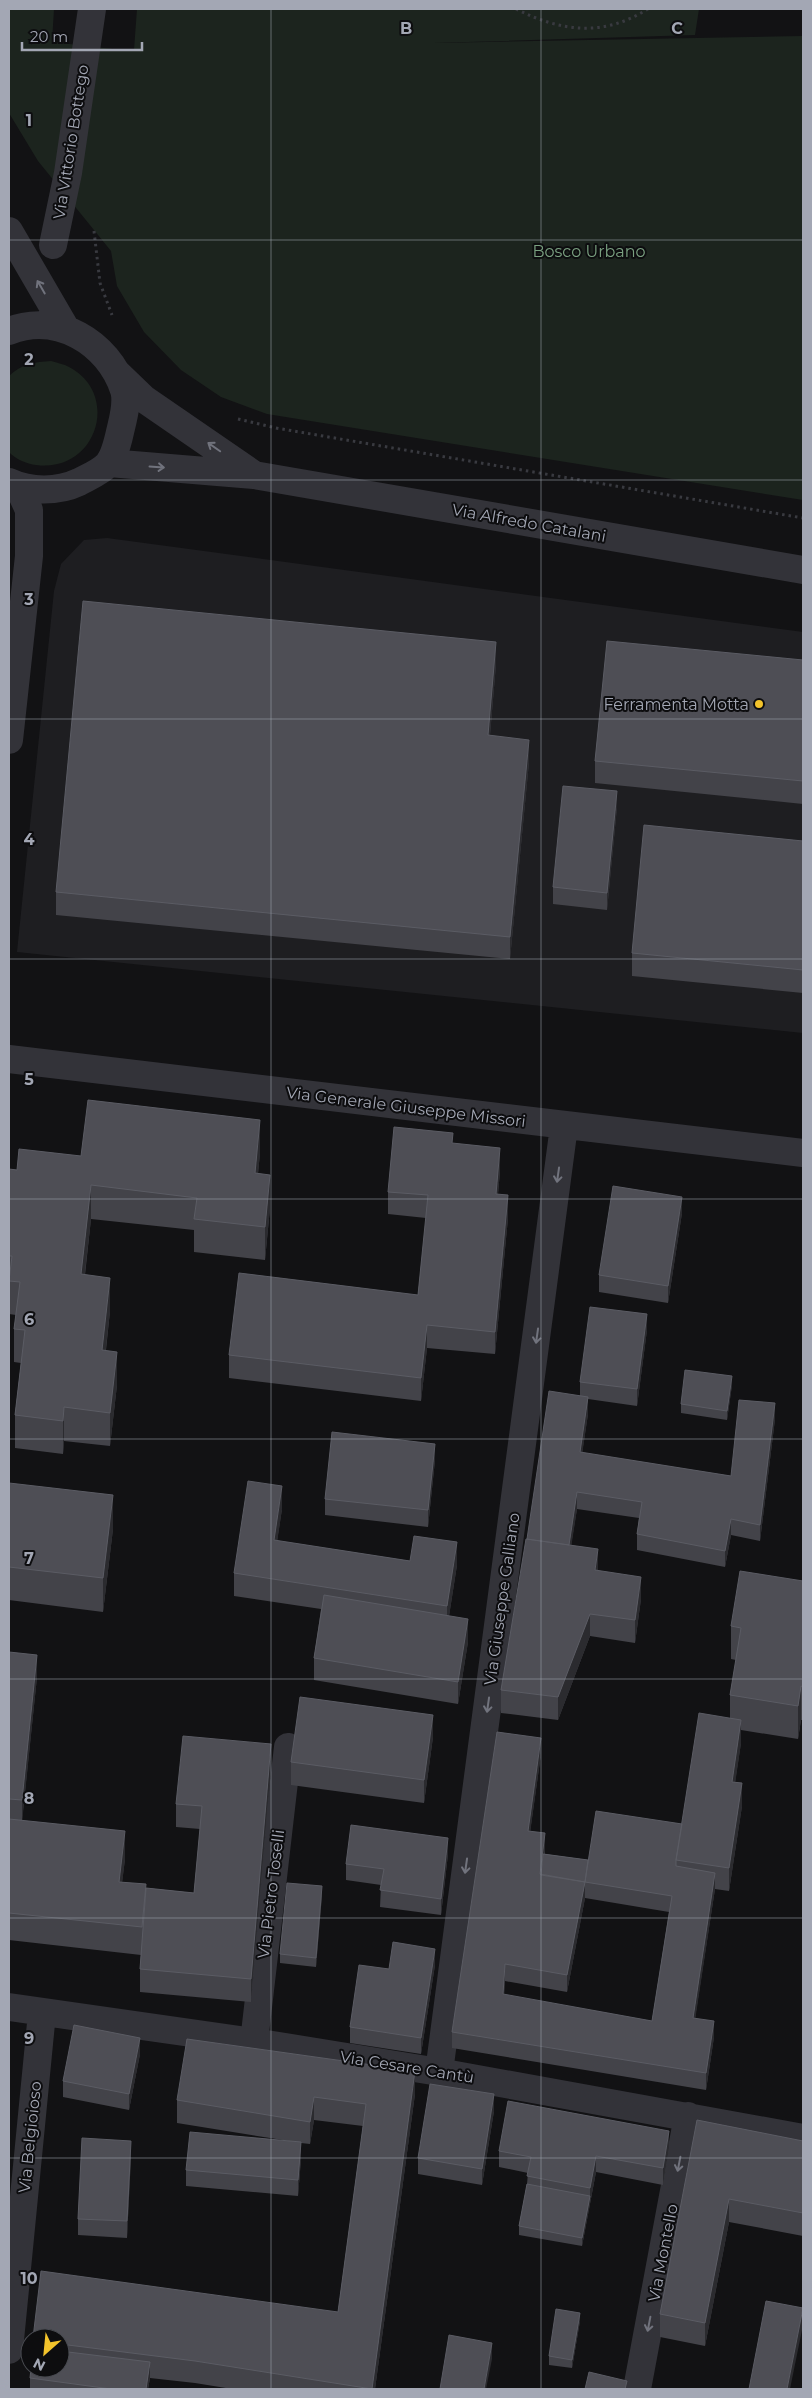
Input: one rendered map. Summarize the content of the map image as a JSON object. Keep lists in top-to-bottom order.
{
  "streets": {
    "street": [
      "Via Vittorio Bottego",
      "Via Alfredo Catalani",
      "Via Generale Giuseppe Missori",
      "Via Giuseppe Galliano",
      "Via Pietro Toselli",
      "Via Cesare Cantù",
      "Via Belgioioso",
      "Via Montello"
    ]
  },
  "crossings": [
    ["Via Generale Giuseppe Missori", "Via Giuseppe Galliano"],
    ["Via Giuseppe Galliano", "Via Cesare Cantù"],
    ["Via Pietro Toselli", "Via Cesare Cantù"],
    ["Via Cesare Cantù", "Via Belgioioso"],
    ["Via Cesare Cantù", "Via Montello"]
  ],
  "one_way": ["Via Giuseppe Galliano", "Via Montello"],
  "parks": ["Bosco Urbano"],
  "places": ["Ferramenta Motta"],
  "scale_bar": "20 m",
  "north": "bottom left",
  "grid": {
    "columns": ["B", "C"],
    "rows": [
      "1",
      "2",
      "3",
      "4",
      "5",
      "6",
      "7",
      "8",
      "9",
      "10"
    ]
  }
}
